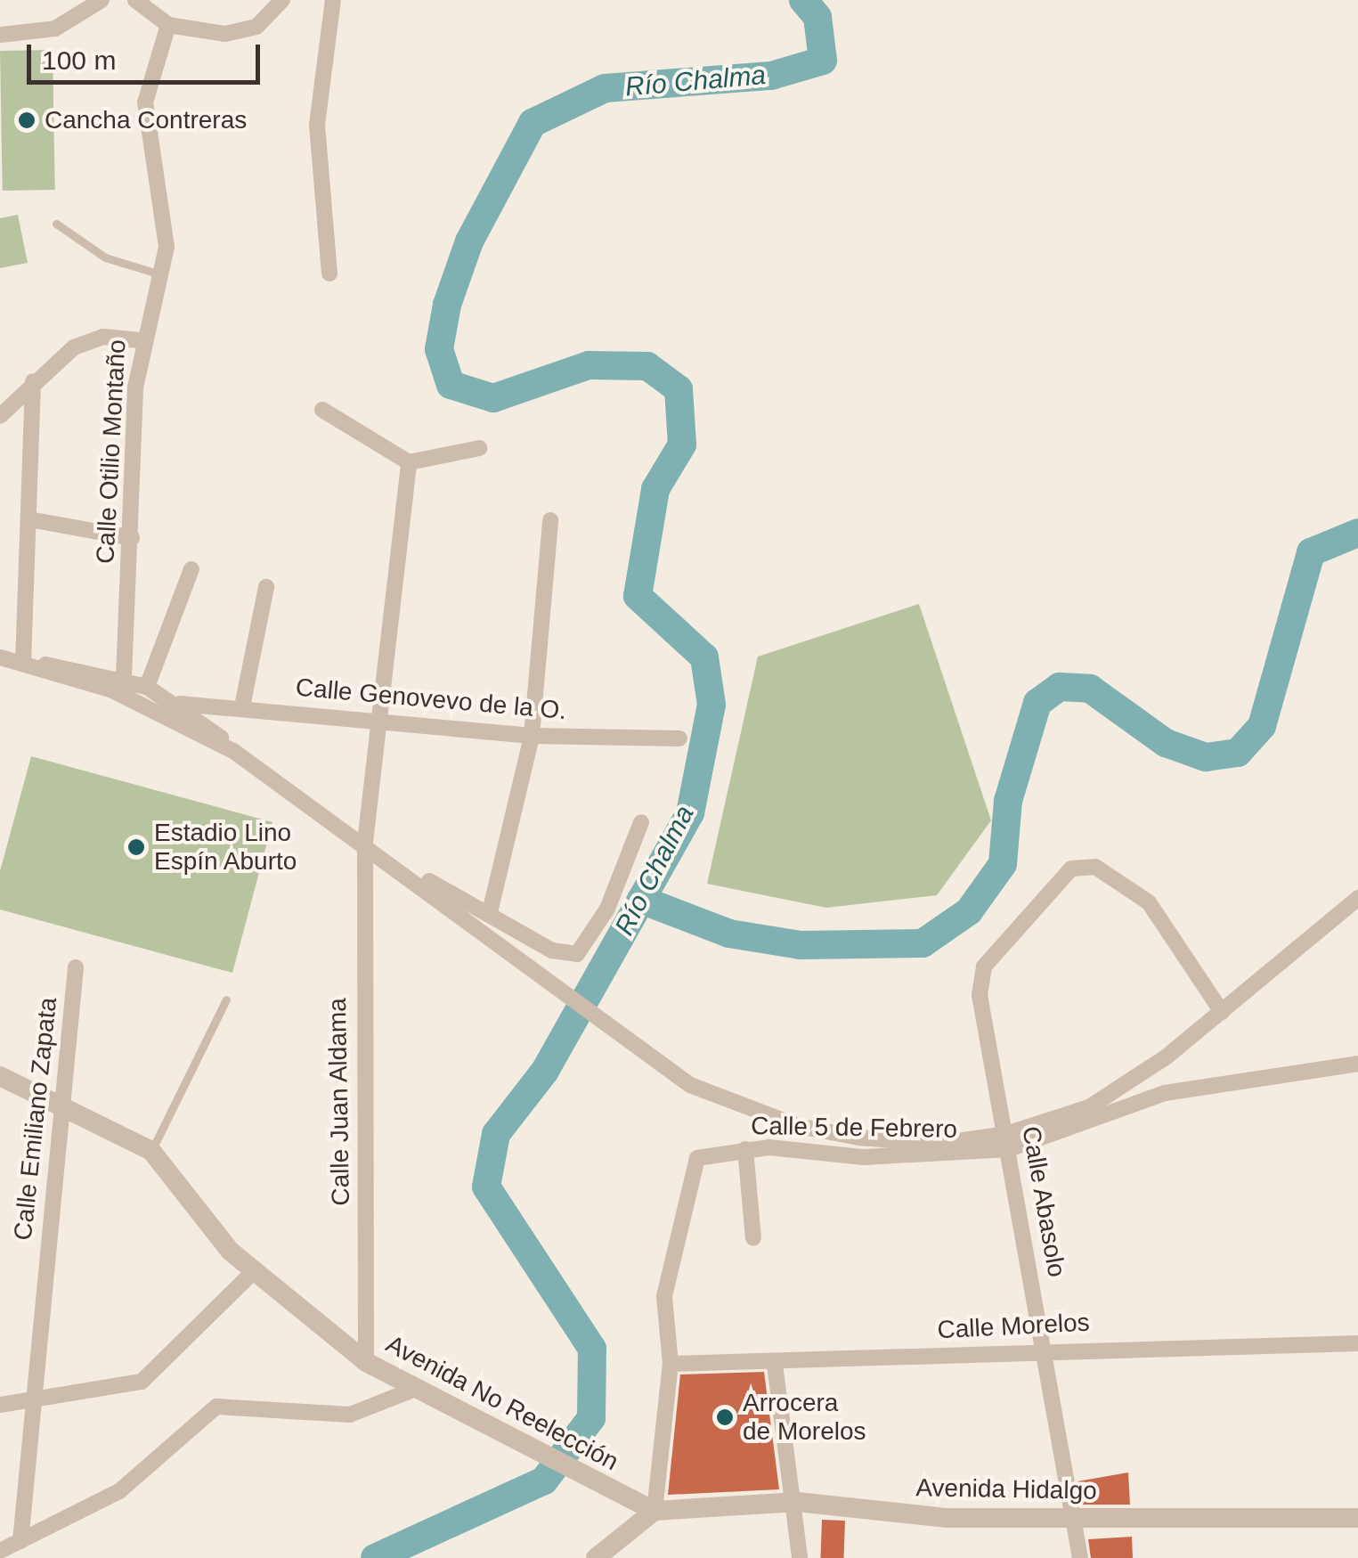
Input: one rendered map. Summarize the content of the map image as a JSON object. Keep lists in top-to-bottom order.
{
  "streets": {
    "street": [
      "Calle Otilio Montaño",
      "Calle Genovevo de la O.",
      "Calle Juan Aldama",
      "Calle Emiliano Zapata",
      "Calle 5 de Febrero",
      "Calle Abasolo",
      "Calle Morelos",
      "Avenida No Reelección",
      "Avenida Hidalgo"
    ]
  },
  "crossings": [
    ["Calle Genovevo de la O.", "Calle Juan Aldama"],
    ["Calle Juan Aldama", "Avenida No Reelección"],
    ["Calle Emiliano Zapata", "Avenida No Reelección"],
    ["Calle 5 de Febrero", "Calle Abasolo"],
    ["Calle 5 de Febrero", "Calle Morelos"],
    ["Calle 5 de Febrero", "Avenida No Reelección"],
    ["Calle 5 de Febrero", "Avenida Hidalgo"],
    ["Calle Abasolo", "Calle Morelos"],
    ["Calle Abasolo", "Avenida Hidalgo"],
    ["Avenida No Reelección", "Avenida Hidalgo"]
  ],
  "water": ["Río Chalma"],
  "places": ["Cancha Contreras", "Estadio Lino Espín Aburto", "Arrocera de Morelos"],
  "scale_bar": "100 m"
}
